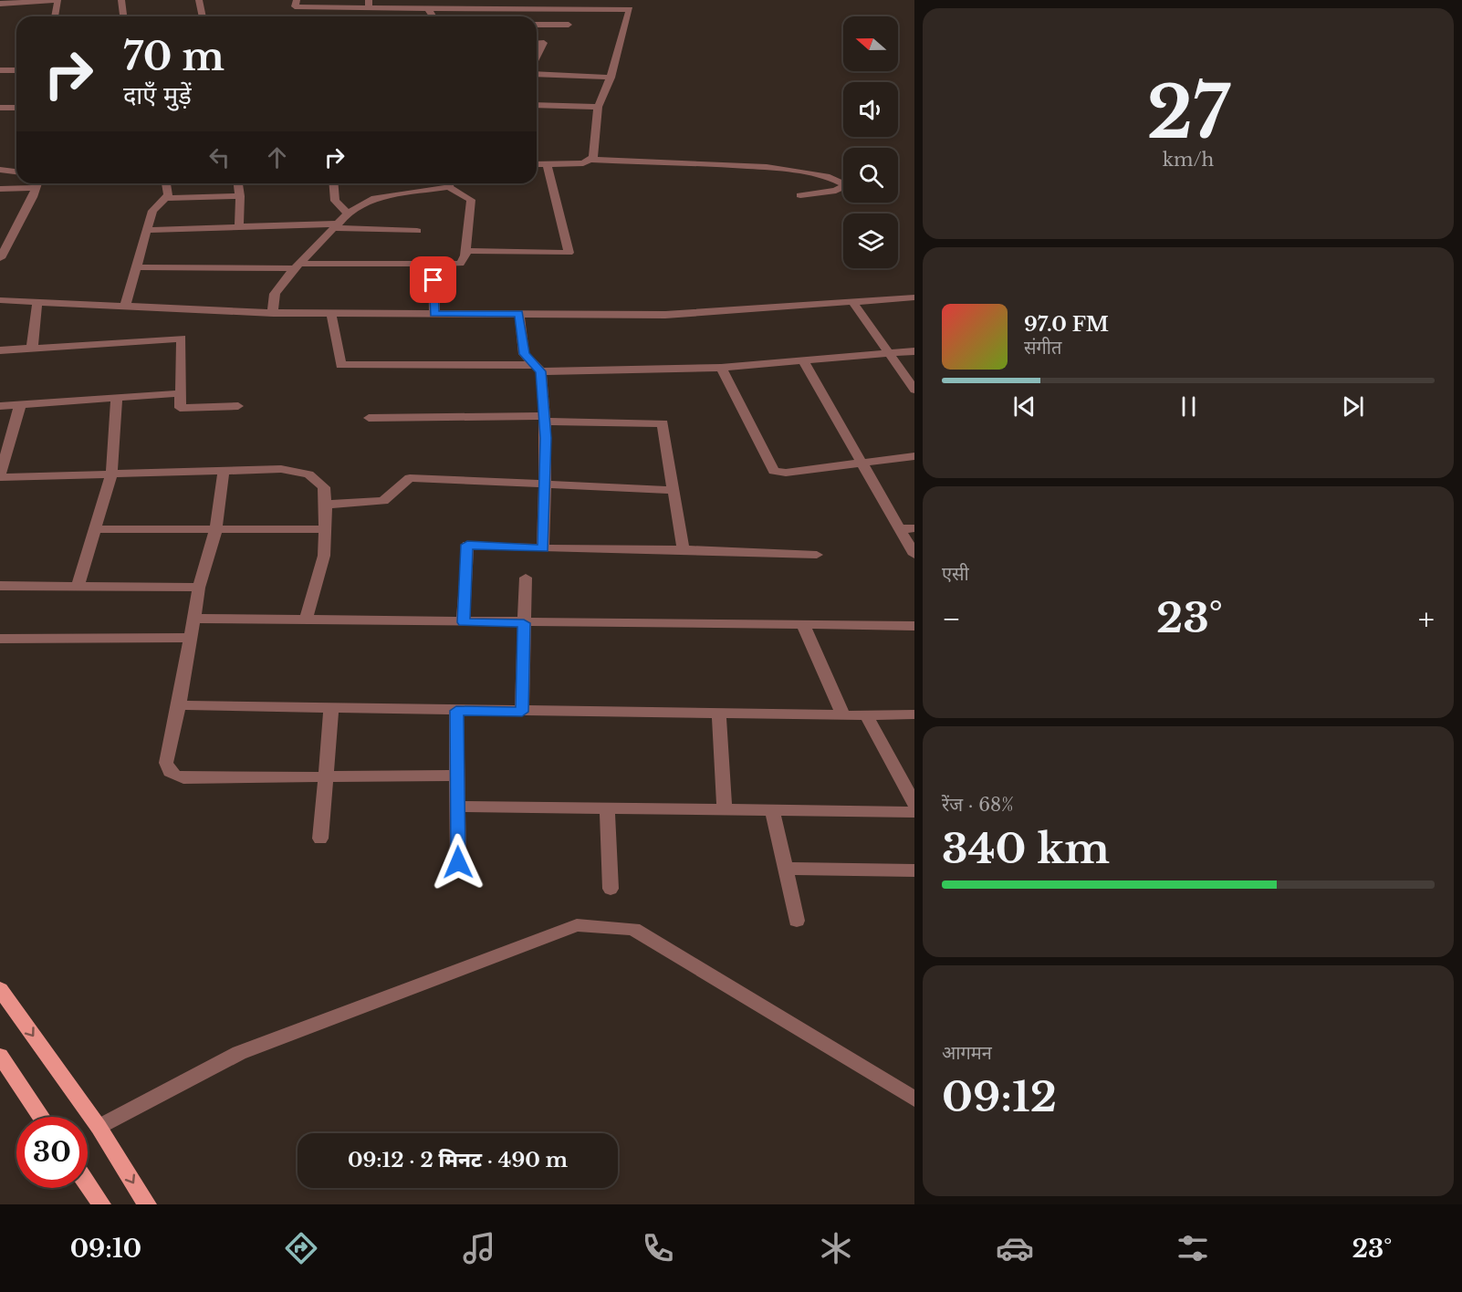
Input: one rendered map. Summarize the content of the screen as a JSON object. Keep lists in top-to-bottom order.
{
  "north": "left",
  "page": {
    "tile": [
      ["27", "km/h"],
      "एसी",
      ["रेंज · 68%", "340 km"],
      ["आगमन", "09:12"]
    ],
    "turn": ["70 m", "दाएँ मुड़ें"],
    "song": ["97.0 FM", "संगीत"],
    "heat": ["−", "23°", "+"],
    "limit": "30",
    "trip": "09:12 · 2 मिनट · 490 m",
    "tabs": ["09:10", "23°"]
  }
}
